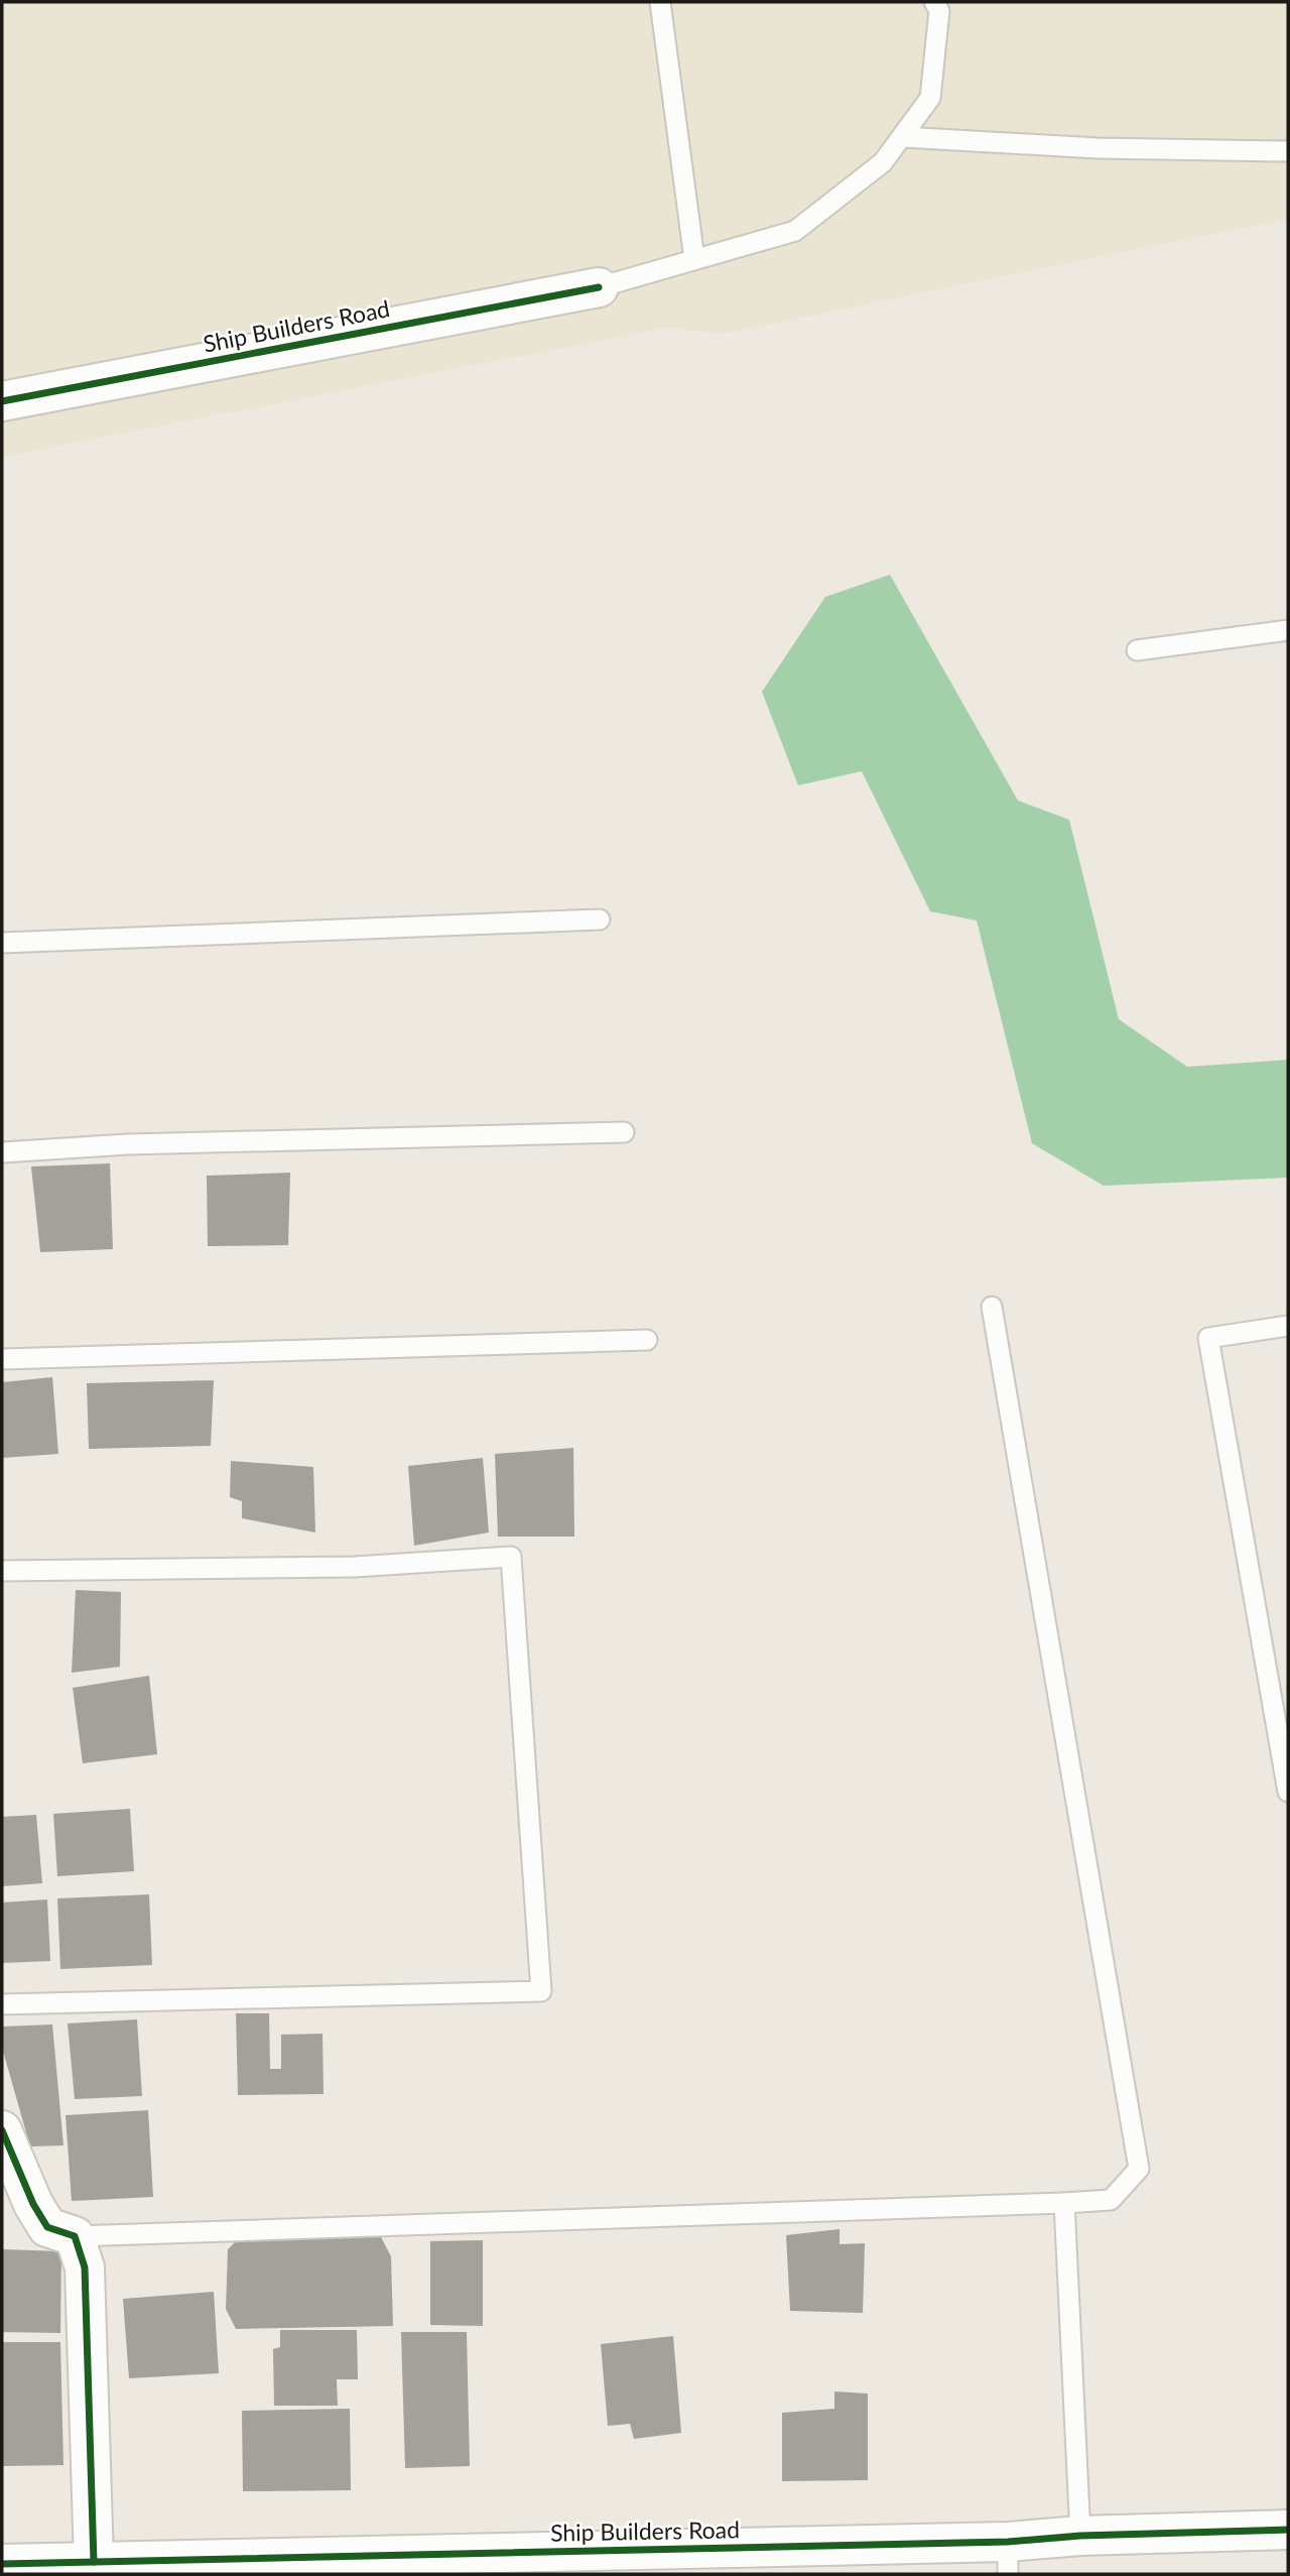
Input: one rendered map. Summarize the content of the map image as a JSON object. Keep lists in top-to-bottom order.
{
  "streets": {
    "street": ["Ship Builders Road"]
  }
}
